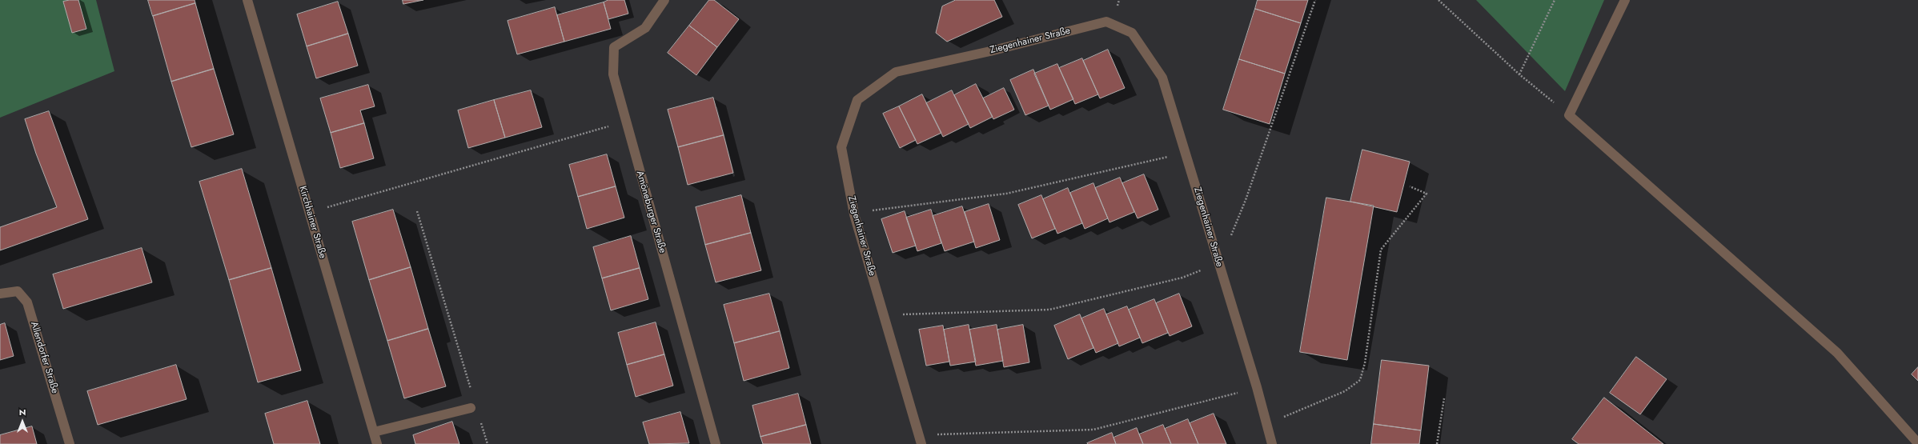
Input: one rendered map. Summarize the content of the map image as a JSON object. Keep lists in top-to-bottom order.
{
  "streets": {
    "street": [
      "Ziegenhainer Straße",
      "Amöneburger Straße",
      "Kirchhainer Straße",
      "Allendorfer Straße"
    ]
  },
  "north": "top"
}
